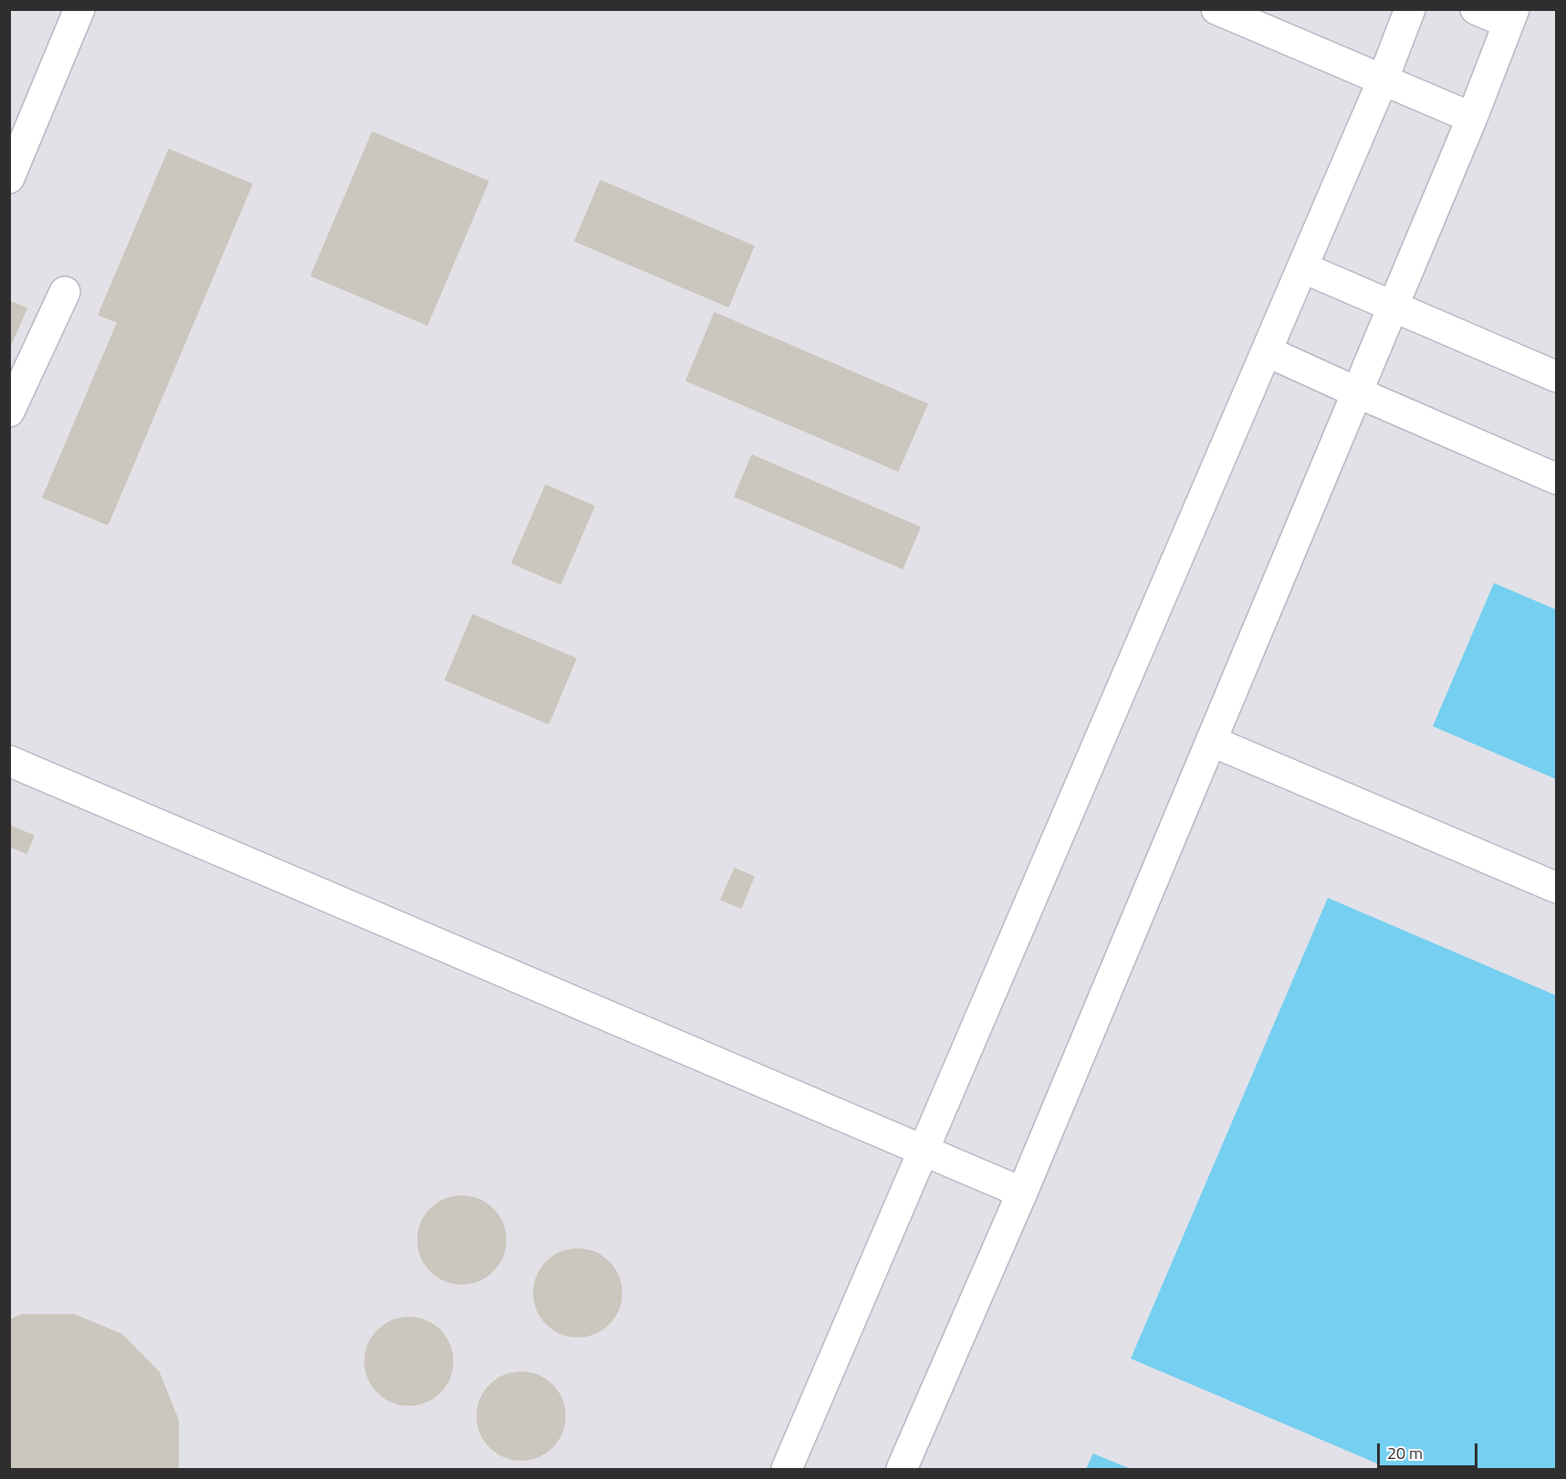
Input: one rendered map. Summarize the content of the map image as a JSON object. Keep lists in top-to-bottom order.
{
  "scale_bar": "20 m"
}
